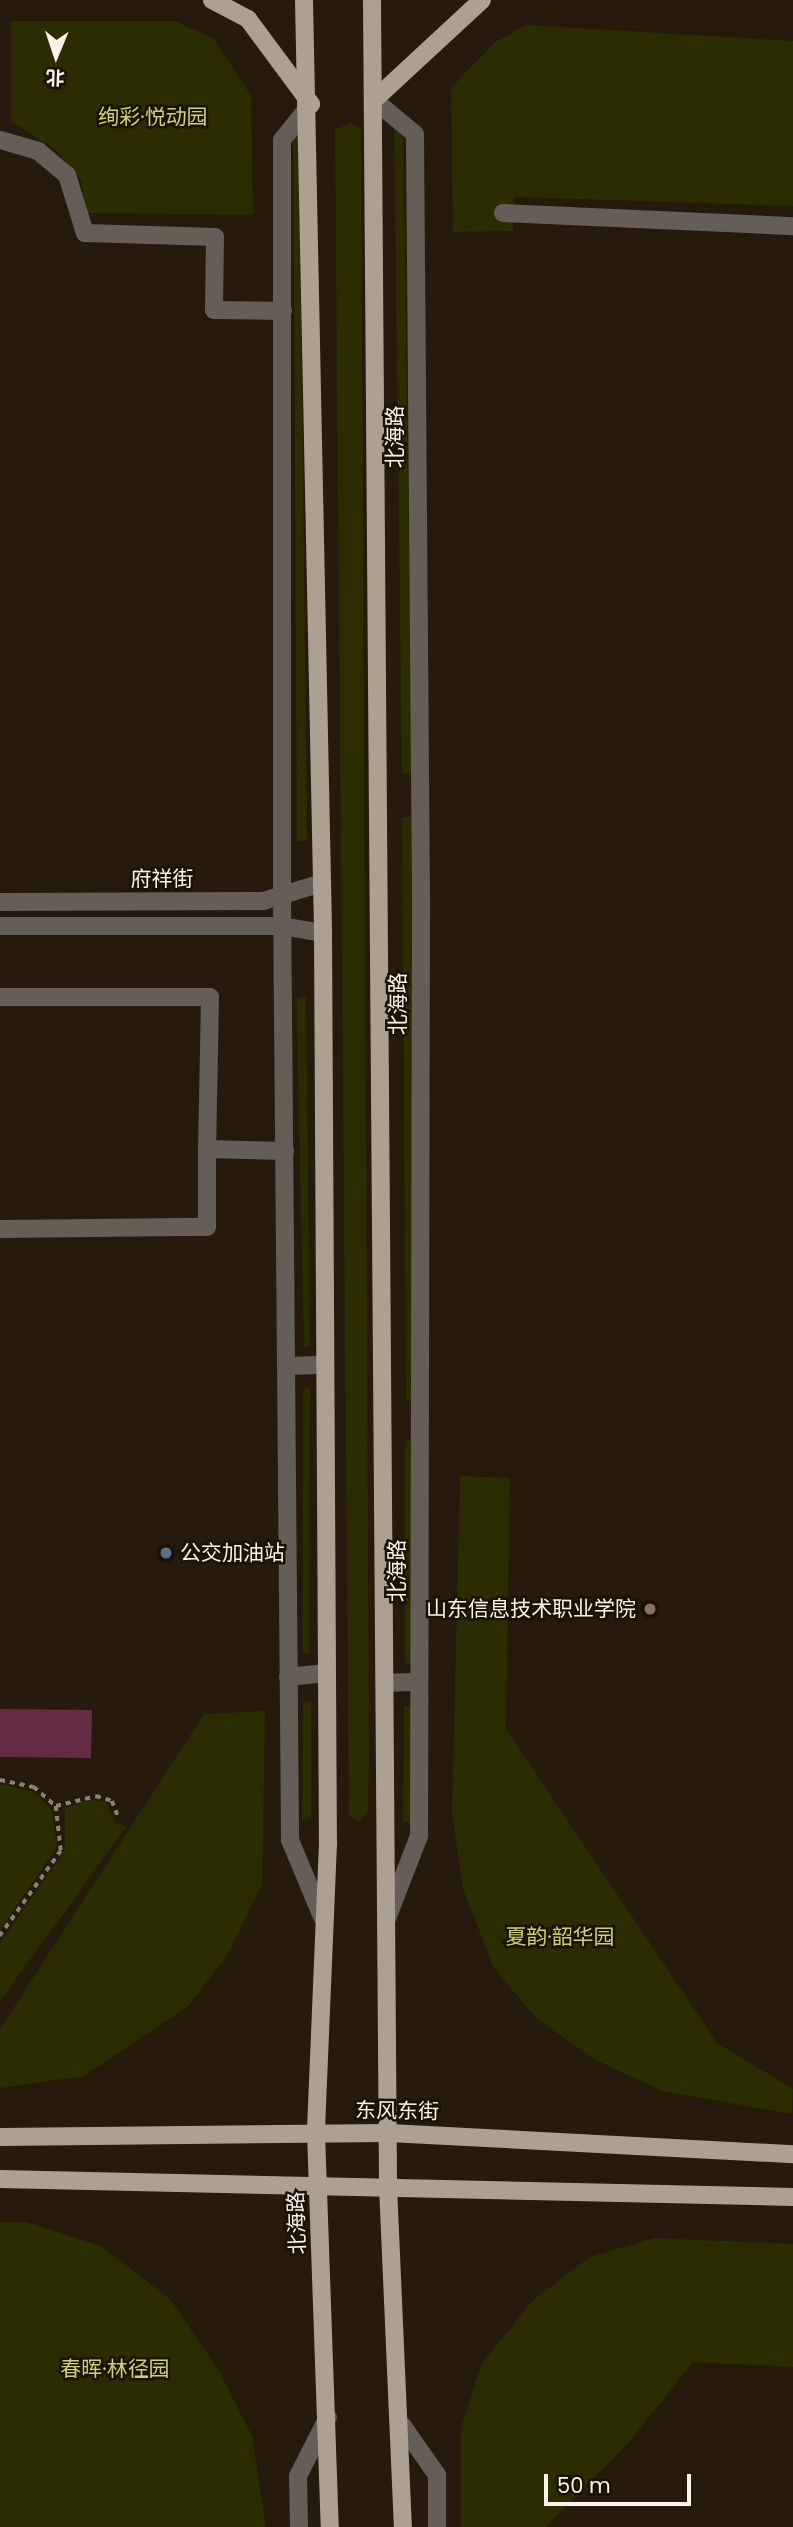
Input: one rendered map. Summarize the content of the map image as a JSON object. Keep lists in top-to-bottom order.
{
  "streets": {
    "main road": ["北海路", "东风东街"],
    "street": ["府祥街"]
  },
  "crossings": [
    ["北海路", "府祥街"],
    ["北海路", "东风东街"]
  ],
  "parks": ["绚彩·悦动园", "夏韵·韶华园", "春晖·林径园"],
  "places": ["公交加油站", "山东信息技术职业学院"],
  "scale_bar": "50 m",
  "north": "bottom"
}
